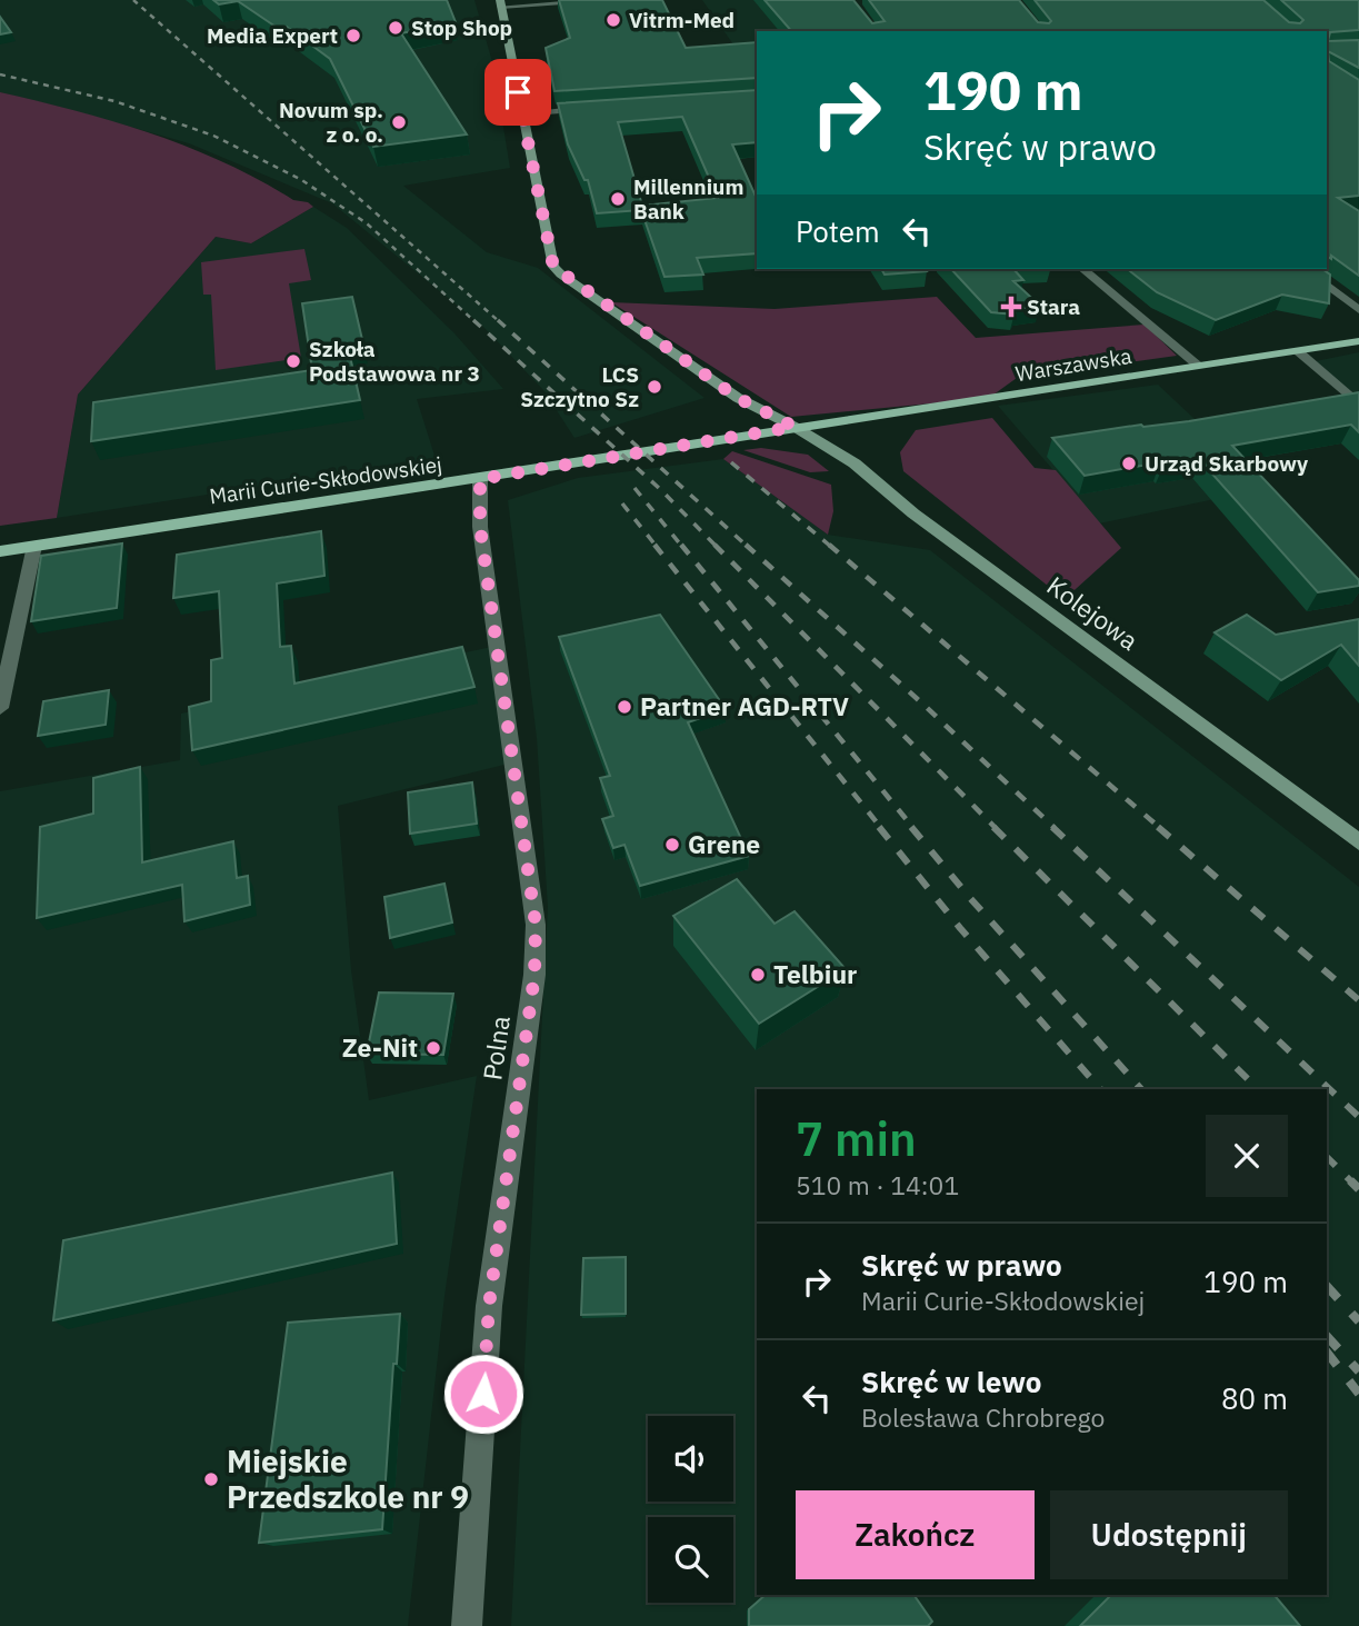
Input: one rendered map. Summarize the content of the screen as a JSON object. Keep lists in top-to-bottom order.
{
  "streets": {
    "main road": ["Warszawska", "Marii Curie-Skłodowskiej"],
    "street": ["Kolejowa", "Polna"]
  },
  "crossings": [
    ["Warszawska", "Marii Curie-Skłodowskiej"],
    ["Warszawska", "Kolejowa"],
    ["Marii Curie-Skłodowskiej", "Kolejowa"],
    ["Marii Curie-Skłodowskiej", "Polna"]
  ],
  "places": {
    "other": [
      "Vitrm-Med",
      "Stop Shop",
      "Media Expert",
      "Novum sp. z o. o.",
      "Millennium Bank",
      "Szkoła Podstawowa nr 3",
      "LCS Szczytno Sz",
      "Urząd Skarbowy",
      "Partner AGD-RTV",
      "Grene",
      "Telbiur",
      "Ze-Nit",
      "Miejskie Przedszkole nr 9"
    ],
    "health": ["Stara"]
  },
  "page": {
    "turn": ["190 m", "Skręć w prawo"],
    "then": "Potem",
    "heading": ["7 min", "510 m · 14:01"],
    "list": [
      {
        "name": "Skręć w prawo",
        "note": "Marii Curie-Skłodowskiej",
        "value": "190 m"
      },
      {
        "name": "Skręć w lewo",
        "note": "Bolesława Chrobrego",
        "value": "80 m"
      }
    ],
    "buttons": ["Zakończ", "Udostępnij"]
  }
}
